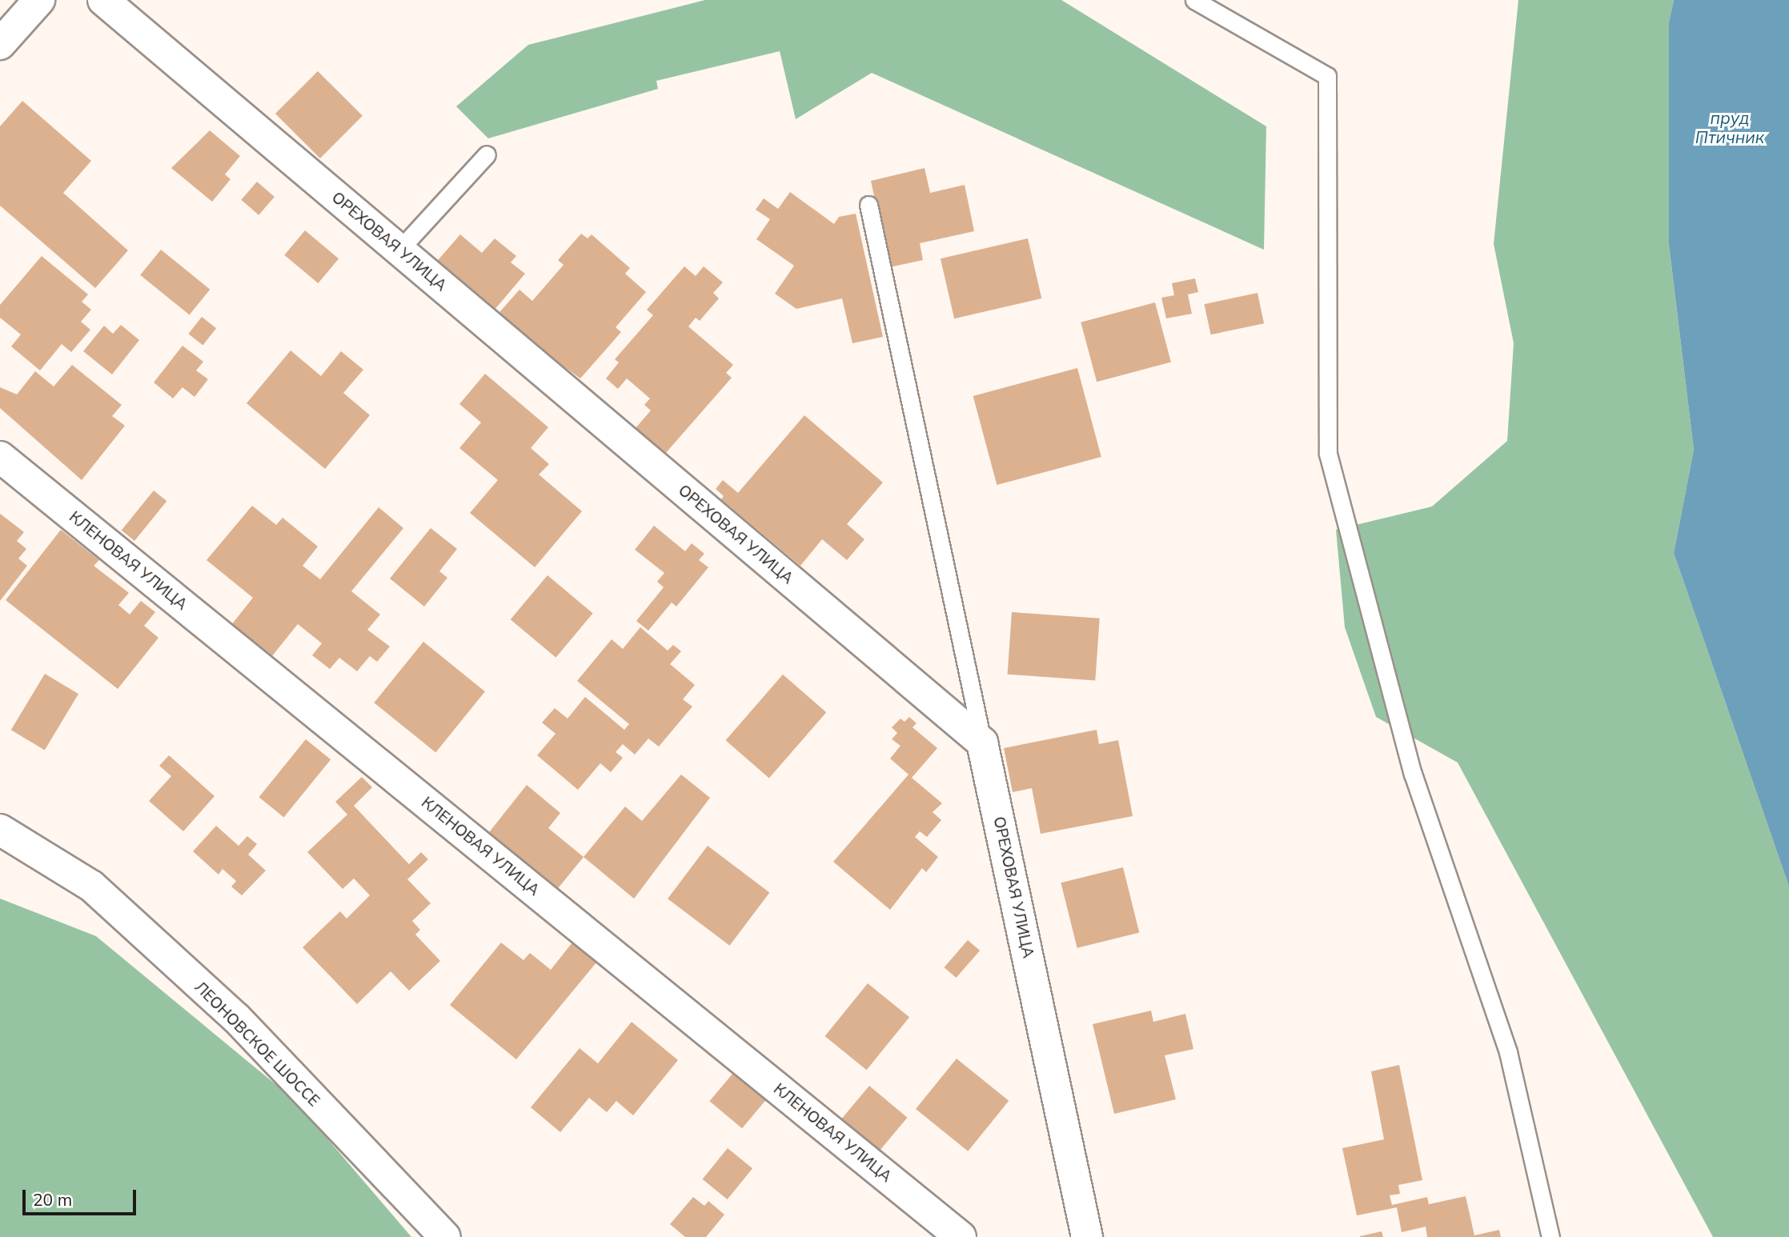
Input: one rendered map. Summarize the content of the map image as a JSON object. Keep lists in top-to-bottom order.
{
  "streets": {
    "street": ["ОРЕХОВАЯ УЛИЦА", "КЛЕНОВАЯ УЛИЦА", "ЛЕОНОВСКОЕ ШОССЕ"]
  },
  "water": ["пруд Птичник"],
  "scale_bar": "20 m"
}
